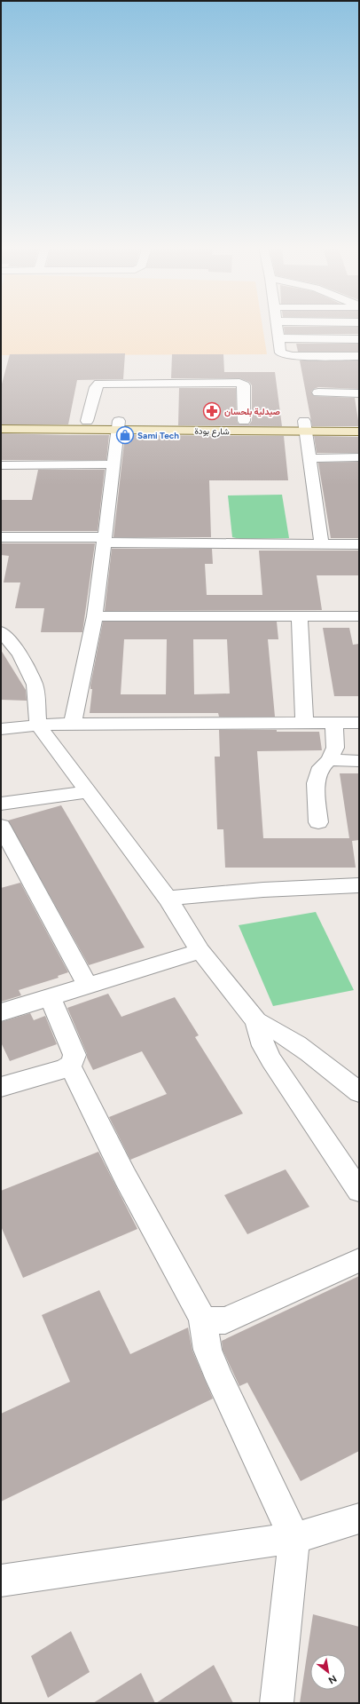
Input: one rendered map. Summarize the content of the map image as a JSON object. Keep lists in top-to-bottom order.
{
  "streets": {
    "street": ["شارع بودة"]
  },
  "places": {
    "pharmacy": ["صيدلية بلحسان"],
    "shop": ["Sami Tech"]
  },
  "north": "bottom right"
}
